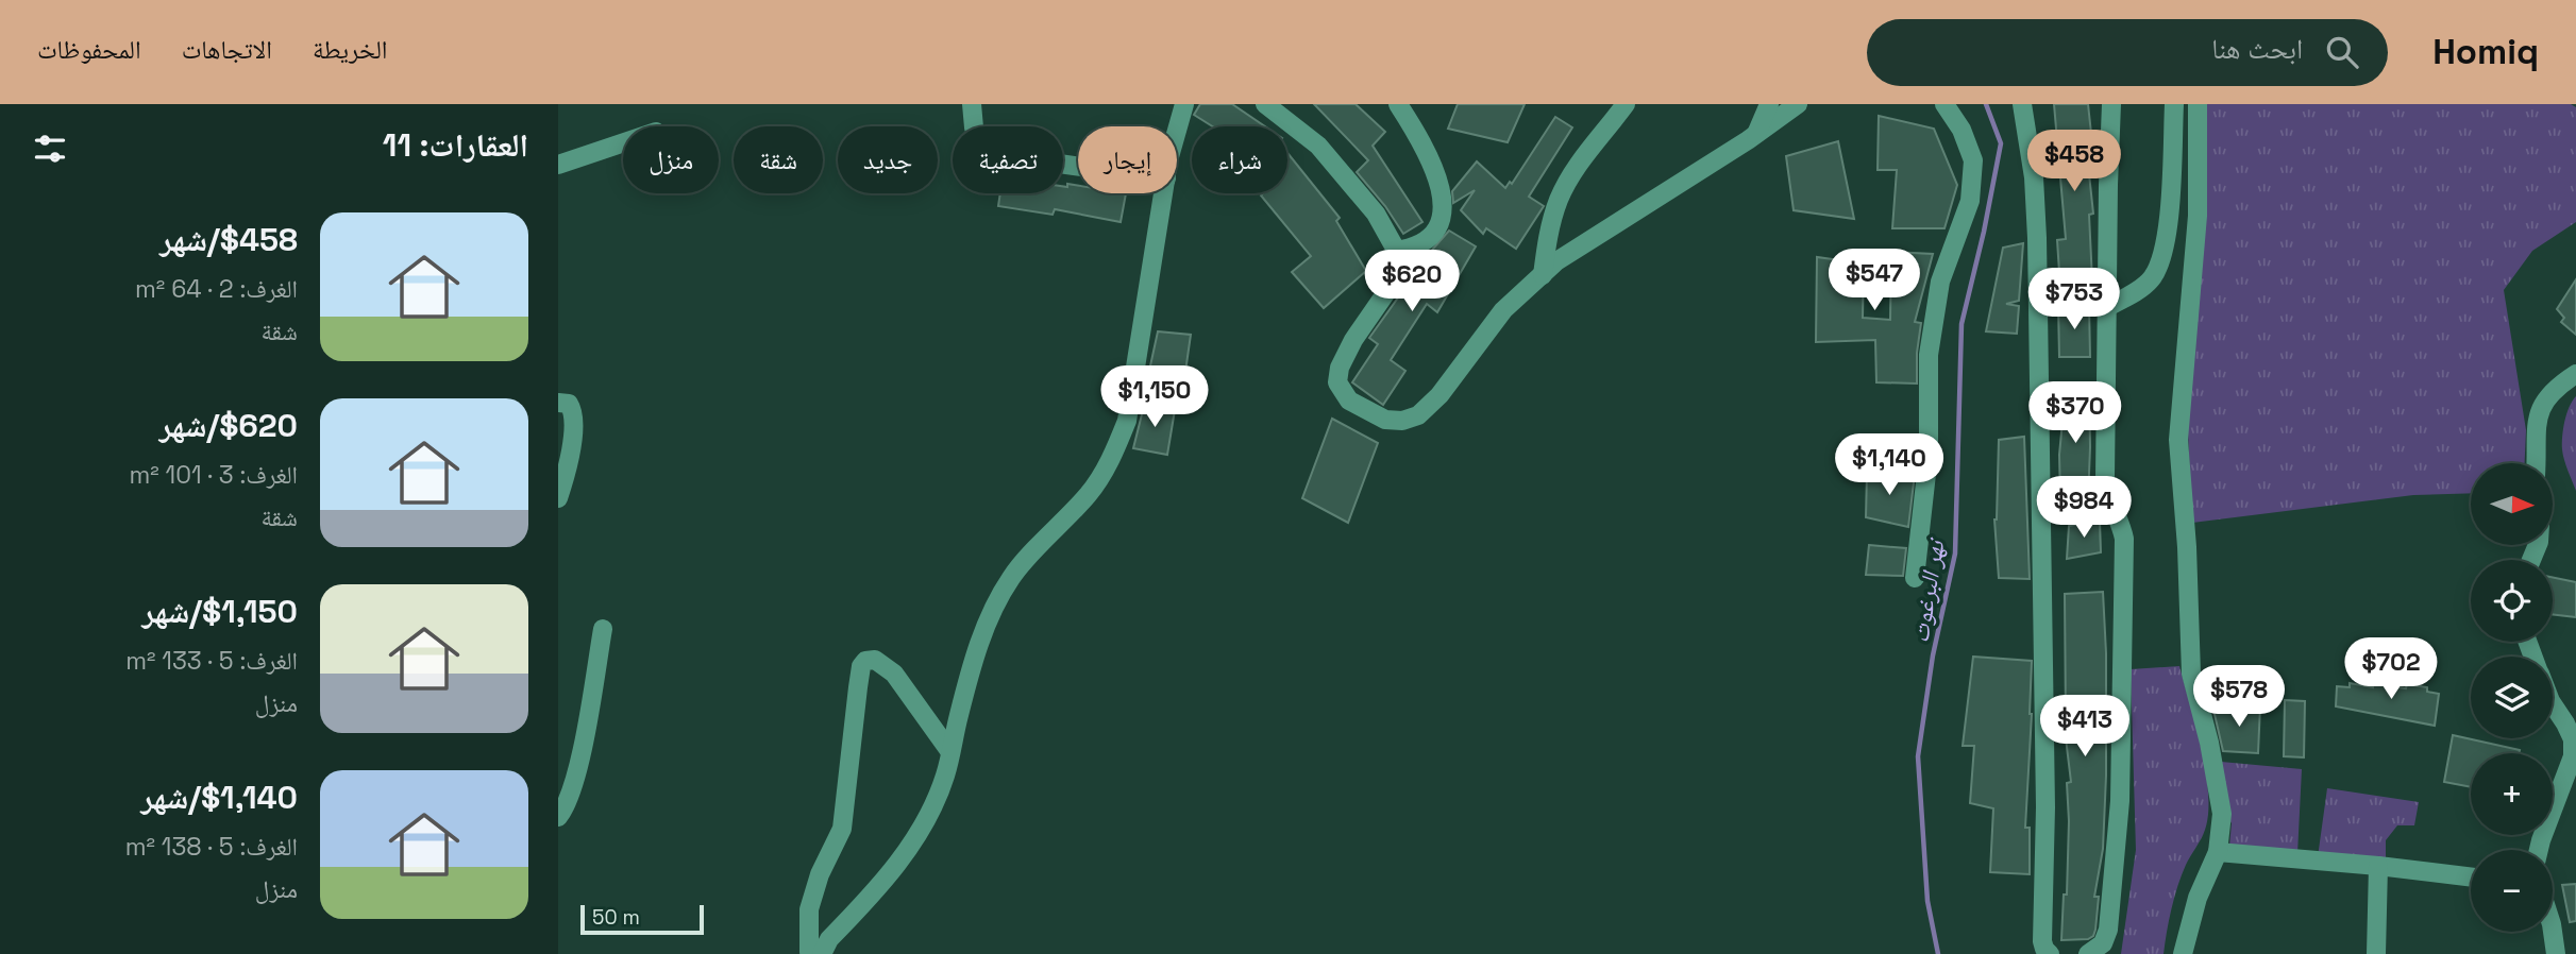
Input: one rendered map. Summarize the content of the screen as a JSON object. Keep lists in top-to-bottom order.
{
  "water": ["نهر البرغوت"],
  "scale_bar": "50 m",
  "north": "right",
  "page": {
    "header": "Homiq",
    "search": "ابحث هنا",
    "nav": ["الخريطة", "الاتجاهات", "المحفوظات"],
    "heading": "العقارات: 11",
    "chip": [
      "شراء",
      "إيجار",
      "تصفية",
      "جديد",
      "شقة",
      "منزل"
    ],
    "price": [
      "$458",
      "$547",
      "$620",
      "$753",
      "$1,150",
      "$370",
      "$1,140",
      "$984",
      "$702",
      "$578",
      "$413"
    ],
    "list": [
      {
        "name": "$458/شهر",
        "note": "الغرف: 2 · 64 m² · شقة"
      },
      {
        "name": "$620/شهر",
        "note": "الغرف: 3 · 101 m² · شقة"
      },
      {
        "name": "$1,150/شهر",
        "note": "الغرف: 5 · 133 m² · منزل"
      },
      {
        "name": "$1,140/شهر",
        "note": "الغرف: 5 · 138 m² · منزل"
      }
    ],
    "map_buttons": ["+", "−"],
    "scale": "50 m"
  }
}
